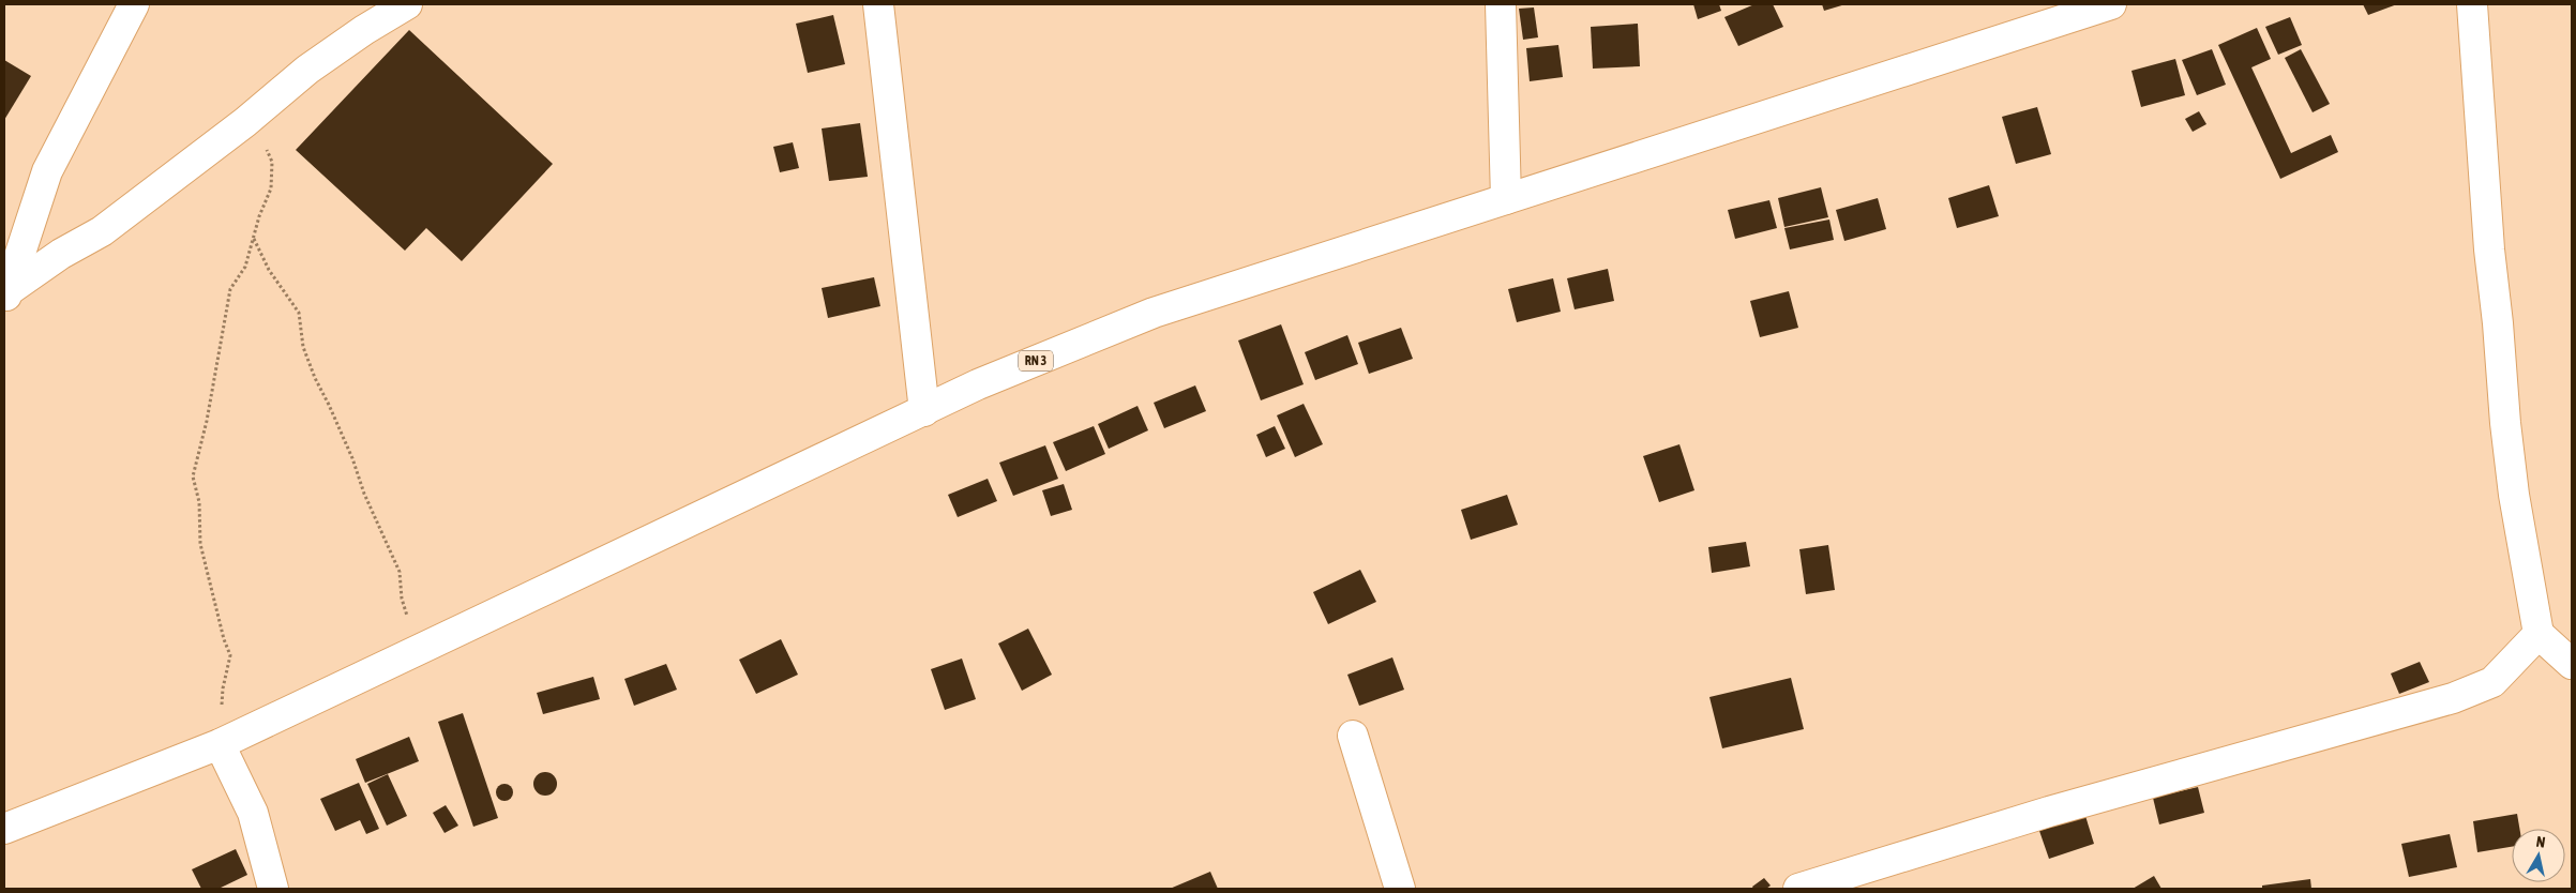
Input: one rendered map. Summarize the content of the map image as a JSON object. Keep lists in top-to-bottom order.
{
  "streets": {
    "main road": ["RN 3"]
  },
  "north": "top"
}
